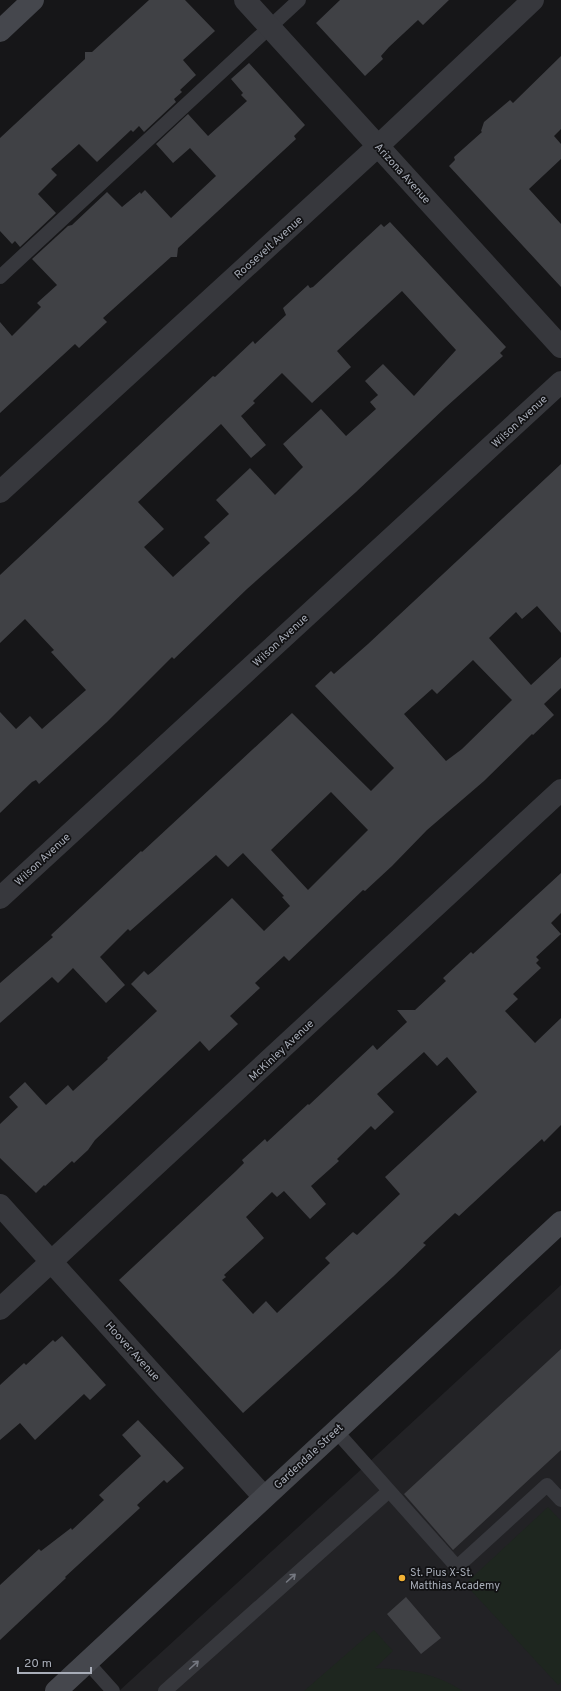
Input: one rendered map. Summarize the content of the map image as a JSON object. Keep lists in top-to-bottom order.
{
  "streets": {
    "street": [
      "Arizona Avenue",
      "Roosevelt Avenue",
      "Wilson Avenue",
      "McKinley Avenue",
      "Hoover Avenue",
      "Gardendale Street"
    ]
  },
  "crossings": [
    ["Arizona Avenue", "Roosevelt Avenue"],
    ["McKinley Avenue", "Hoover Avenue"],
    ["Hoover Avenue", "Gardendale Street"]
  ],
  "places": ["St. Pius X-St. Matthias Academy"],
  "scale_bar": "20 m"
}
